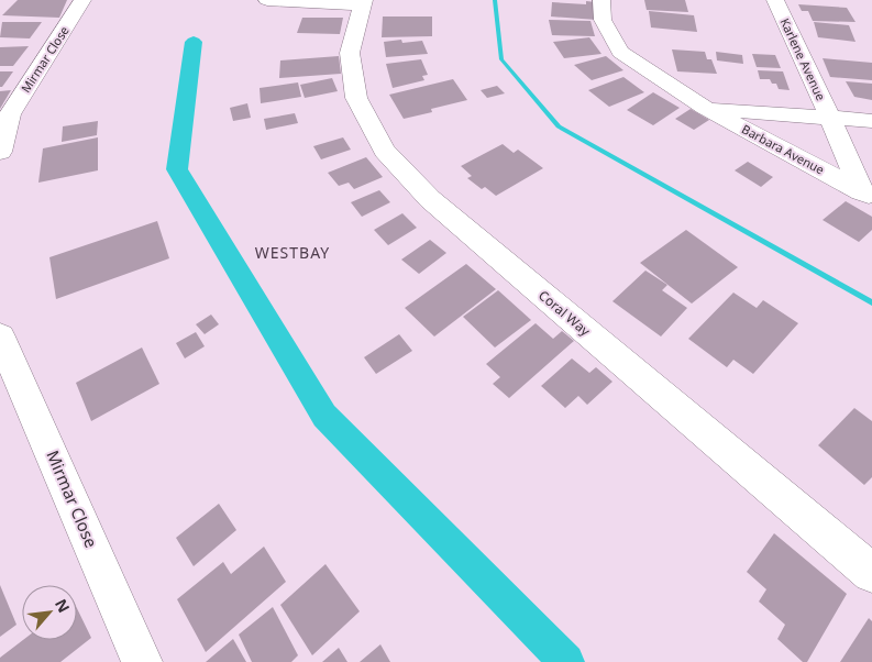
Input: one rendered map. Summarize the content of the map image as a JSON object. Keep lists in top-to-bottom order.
{
  "streets": {
    "street": [
      "Mirmar Close",
      "Karlene Avenue",
      "Barbara Avenue",
      "Coral Way"
    ]
  },
  "crossings": [
    ["Karlene Avenue", "Barbara Avenue"]
  ],
  "districts": ["WESTBAY"],
  "north": "top right"
}
